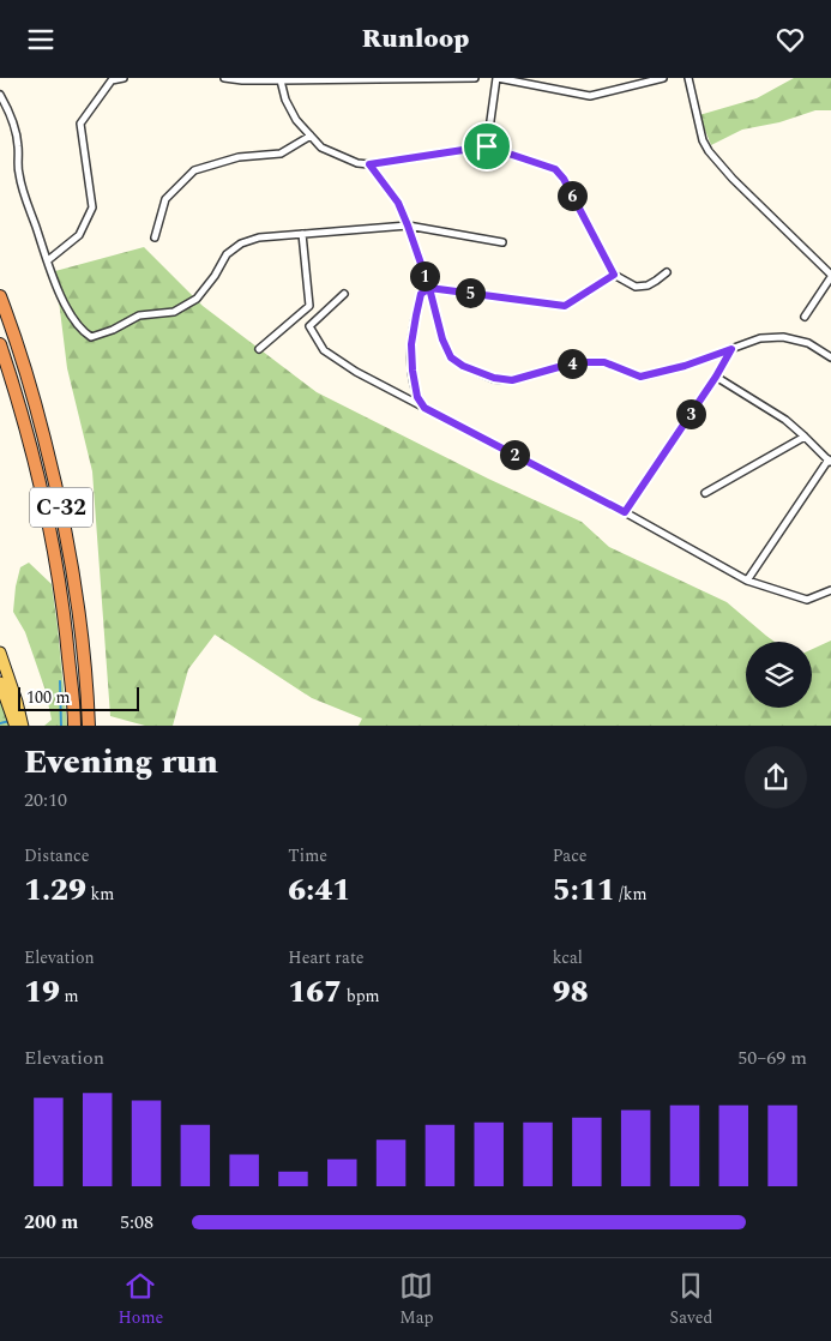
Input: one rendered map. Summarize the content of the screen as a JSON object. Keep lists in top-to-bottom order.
{
  "streets": {
    "highway": ["C-32"]
  },
  "scale_bar": "100 m",
  "page": {
    "header": "Runloop",
    "pins": [
      "6",
      "1",
      "5",
      "4",
      "3",
      "2"
    ],
    "scale": "100 m",
    "heading": ["Evening run", "20:10"],
    "stats": [
      ["Distance", "1.29 km"],
      ["Time", "6:41"],
      ["Pace", "5:11 /km"],
      ["Elevation", "19 m"],
      ["Heart rate", "167 bpm"],
      ["kcal", "98"]
    ],
    "chart": ["Elevation", "50–69 m"],
    "list": [
      {
        "name": "200 m",
        "note": "5:08"
      }
    ],
    "tabs": ["Home", "Map", "Saved"]
  }
}
